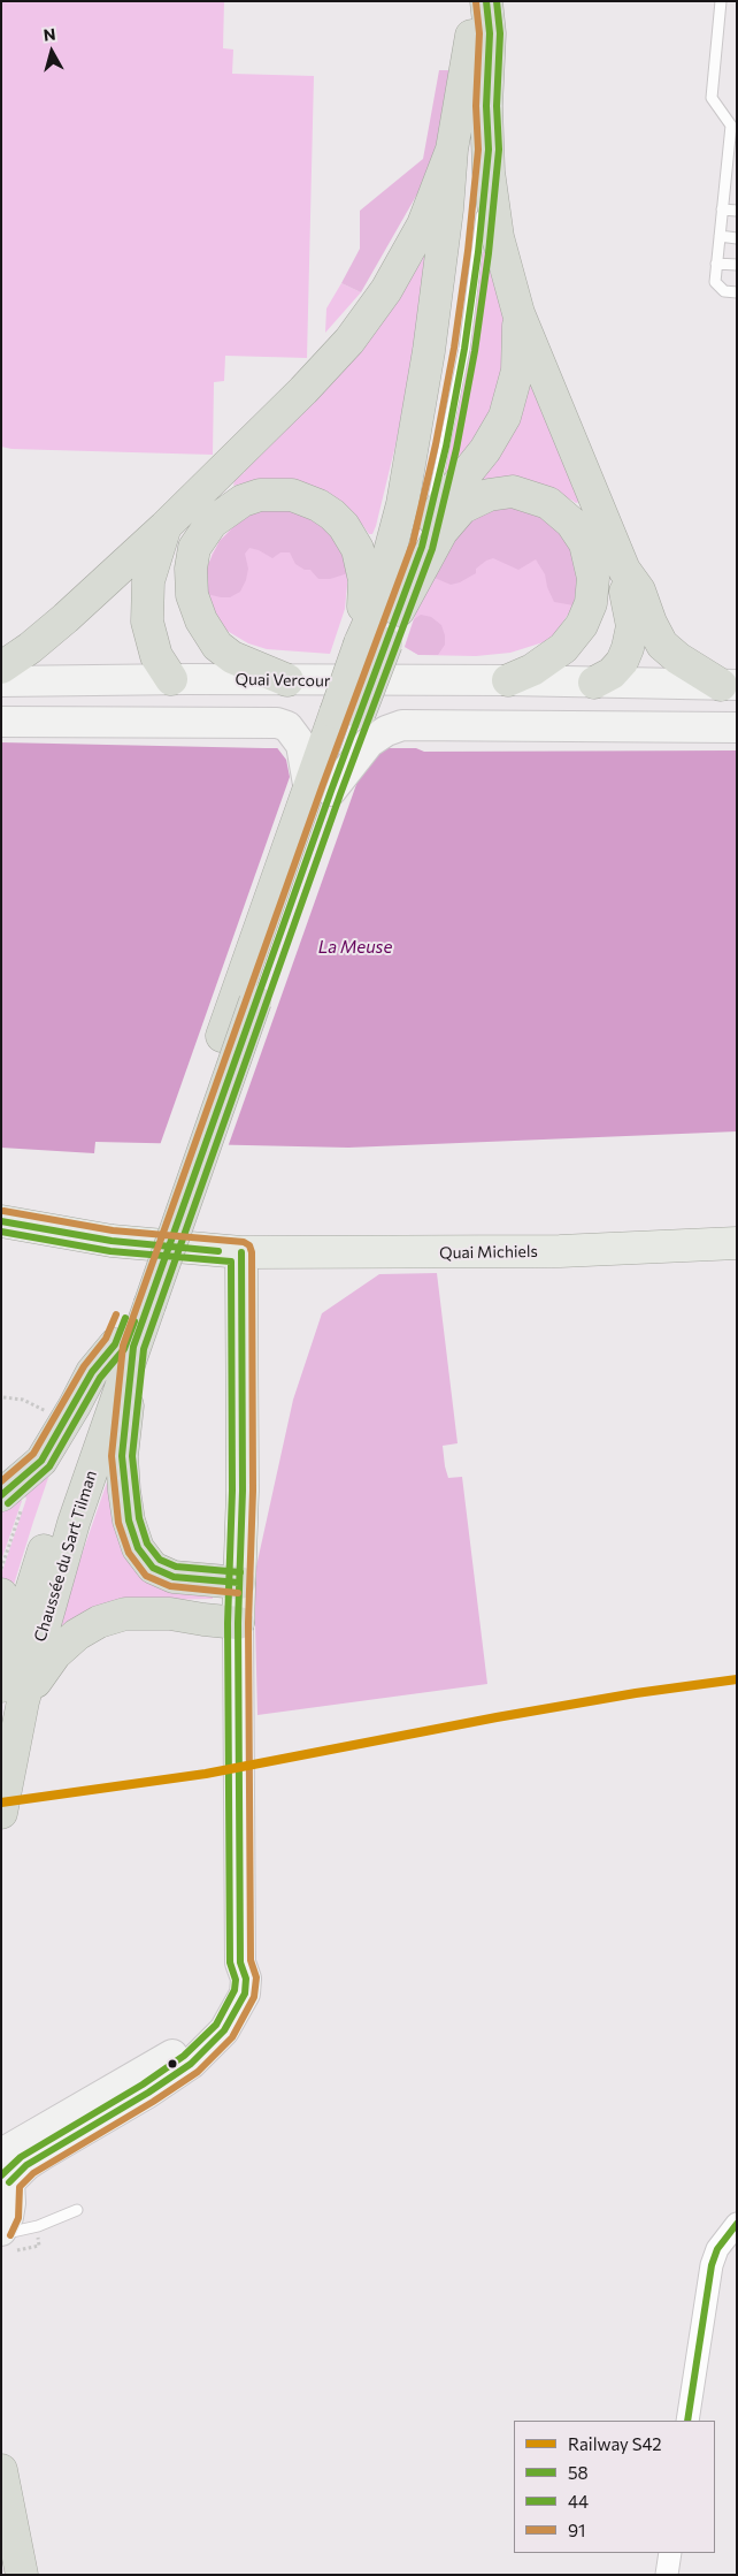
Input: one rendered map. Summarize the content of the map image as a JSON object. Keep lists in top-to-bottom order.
{
  "streets": {
    "highway": ["Chaussée du Sart Tilman"],
    "main road": ["Quai Vercour", "Quai Michiels"]
  },
  "water": ["La Meuse"],
  "lines": [
    "transit line 58",
    "transit line 44",
    "transit line 91",
    "rail line S42"
  ],
  "legend": [
    "Railway S42",
    "58",
    "44",
    "91"
  ],
  "north": "top"
}
